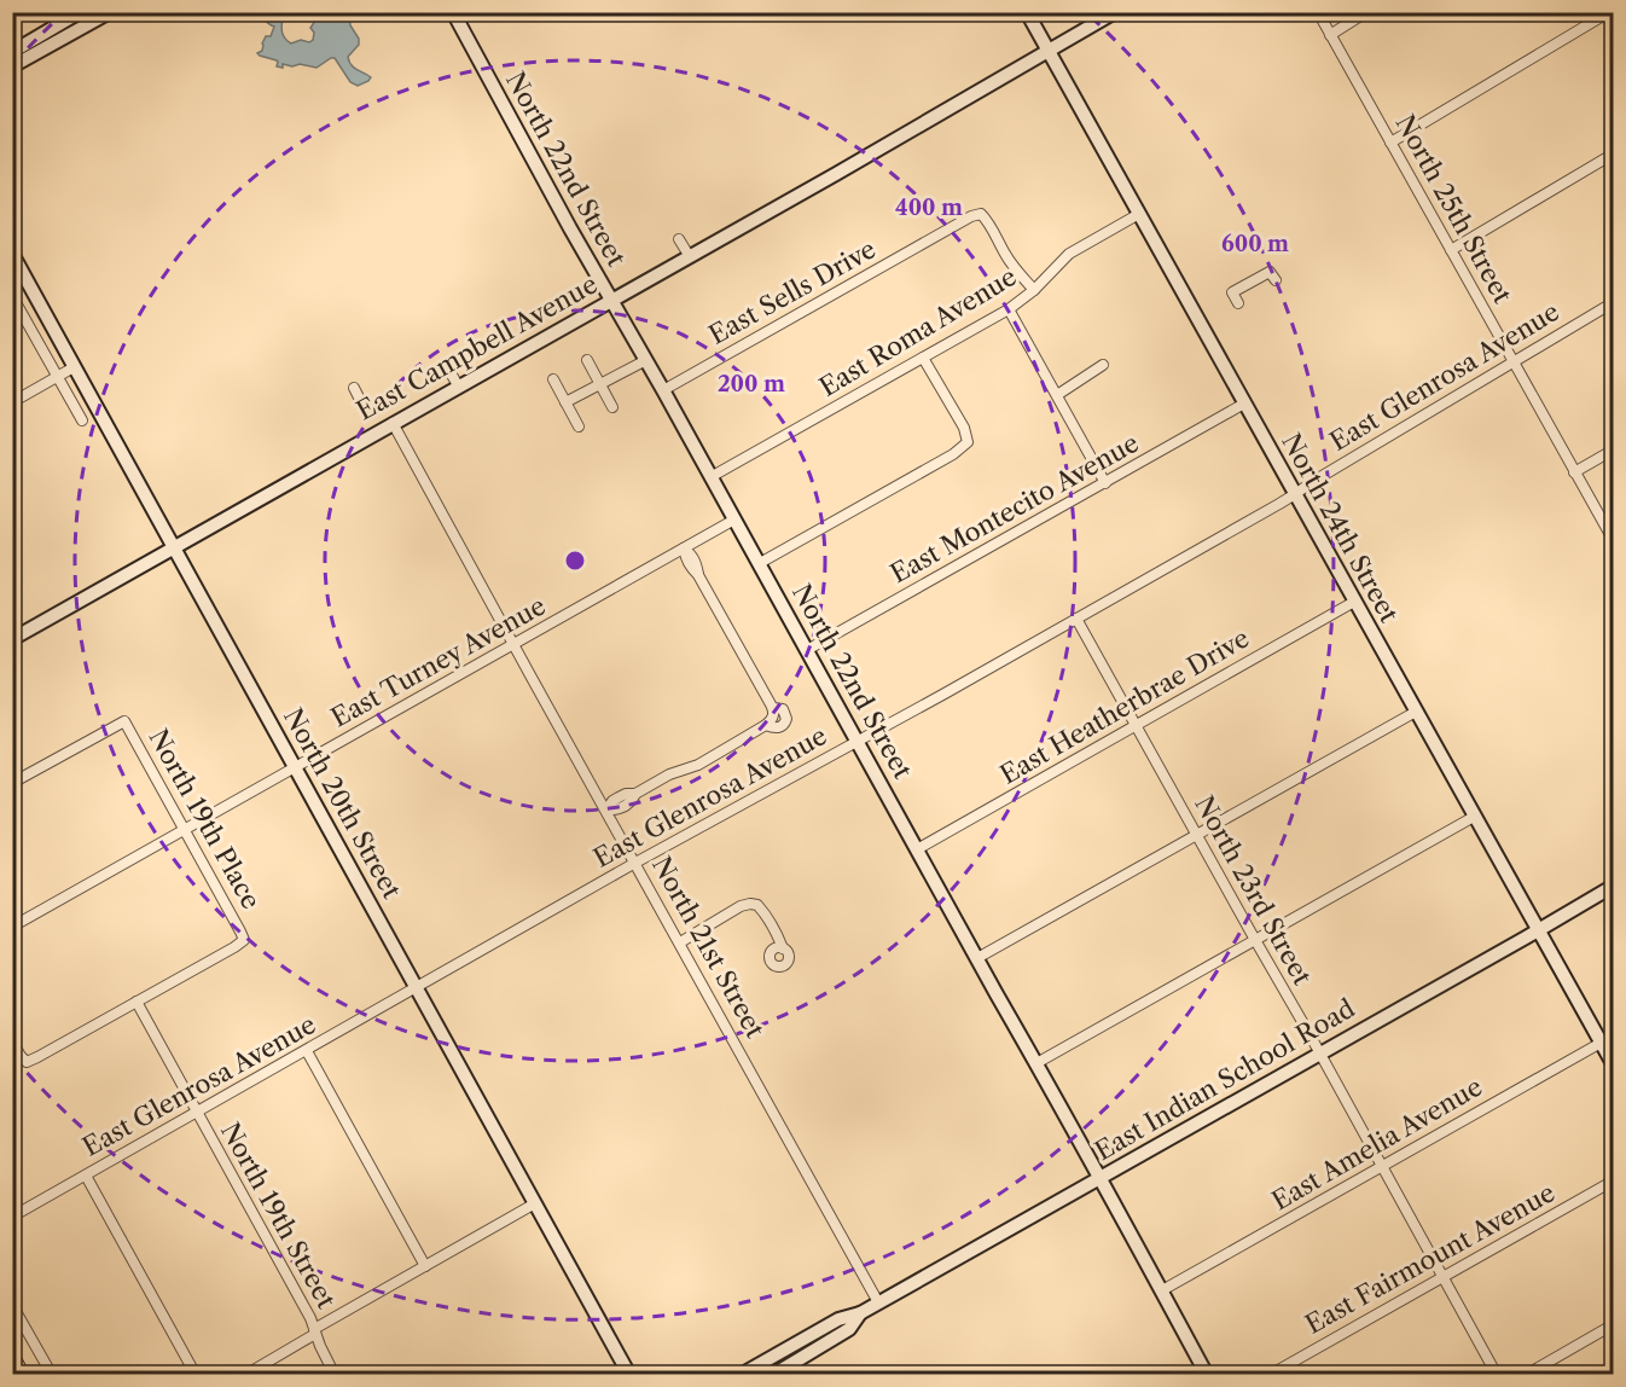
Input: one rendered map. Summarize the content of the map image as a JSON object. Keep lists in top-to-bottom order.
{
  "streets": {
    "street": [
      "North 22nd Street",
      "North 25th Street",
      "East Sells Drive",
      "East Roma Avenue",
      "East Campbell Avenue",
      "East Glenrosa Avenue",
      "East Montecito Avenue",
      "North 24th Street",
      "East Turney Avenue",
      "East Heatherbrae Drive",
      "North 20th Street",
      "North 19th Place",
      "North 23rd Street",
      "North 21st Street",
      "East Indian School Road",
      "East Amelia Avenue",
      "North 19th Street",
      "East Fairmount Avenue"
    ]
  },
  "crossings": [
    ["North 22nd Street", "East Sells Drive"],
    ["North 22nd Street", "East Roma Avenue"],
    ["North 22nd Street", "East Campbell Avenue"],
    ["North 22nd Street", "East Glenrosa Avenue"],
    ["North 22nd Street", "East Montecito Avenue"],
    ["North 22nd Street", "East Turney Avenue"],
    ["North 22nd Street", "East Heatherbrae Drive"],
    ["North 22nd Street", "East Indian School Road"],
    ["North 22nd Street", "East Amelia Avenue"],
    ["North 25th Street", "East Glenrosa Avenue"],
    ["East Sells Drive", "East Roma Avenue"],
    ["East Roma Avenue", "North 24th Street"],
    ["East Campbell Avenue", "North 24th Street"],
    ["East Campbell Avenue", "North 20th Street"],
    ["East Campbell Avenue", "North 21st Street"],
    ["East Glenrosa Avenue", "North 24th Street"],
    ["East Glenrosa Avenue", "North 20th Street"],
    ["East Glenrosa Avenue", "North 23rd Street"],
    ["East Glenrosa Avenue", "North 21st Street"],
    ["East Glenrosa Avenue", "North 19th Street"],
    ["East Montecito Avenue", "North 24th Street"],
    ["North 24th Street", "East Heatherbrae Drive"],
    ["North 24th Street", "East Indian School Road"],
    ["North 24th Street", "East Amelia Avenue"],
    ["East Turney Avenue", "North 20th Street"],
    ["East Turney Avenue", "North 19th Place"],
    ["East Turney Avenue", "North 21st Street"],
    ["East Heatherbrae Drive", "North 23rd Street"],
    ["North 19th Place", "North 19th Street"],
    ["North 23rd Street", "East Indian School Road"],
    ["North 23rd Street", "East Amelia Avenue"],
    ["North 23rd Street", "East Fairmount Avenue"],
    ["North 21st Street", "East Indian School Road"]
  ],
  "rings": ["400 m", "600 m", "200 m"]
}
